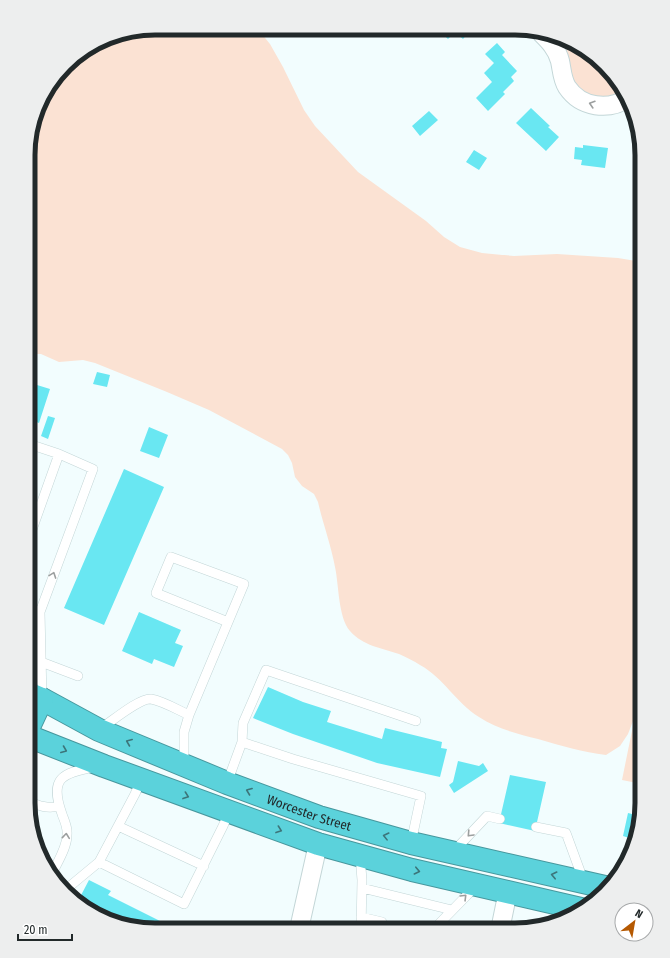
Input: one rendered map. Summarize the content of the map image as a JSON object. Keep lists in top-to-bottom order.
{
  "streets": {
    "highway": ["Worcester Street"]
  },
  "scale_bar": "20 m",
  "north": "top right"
}
